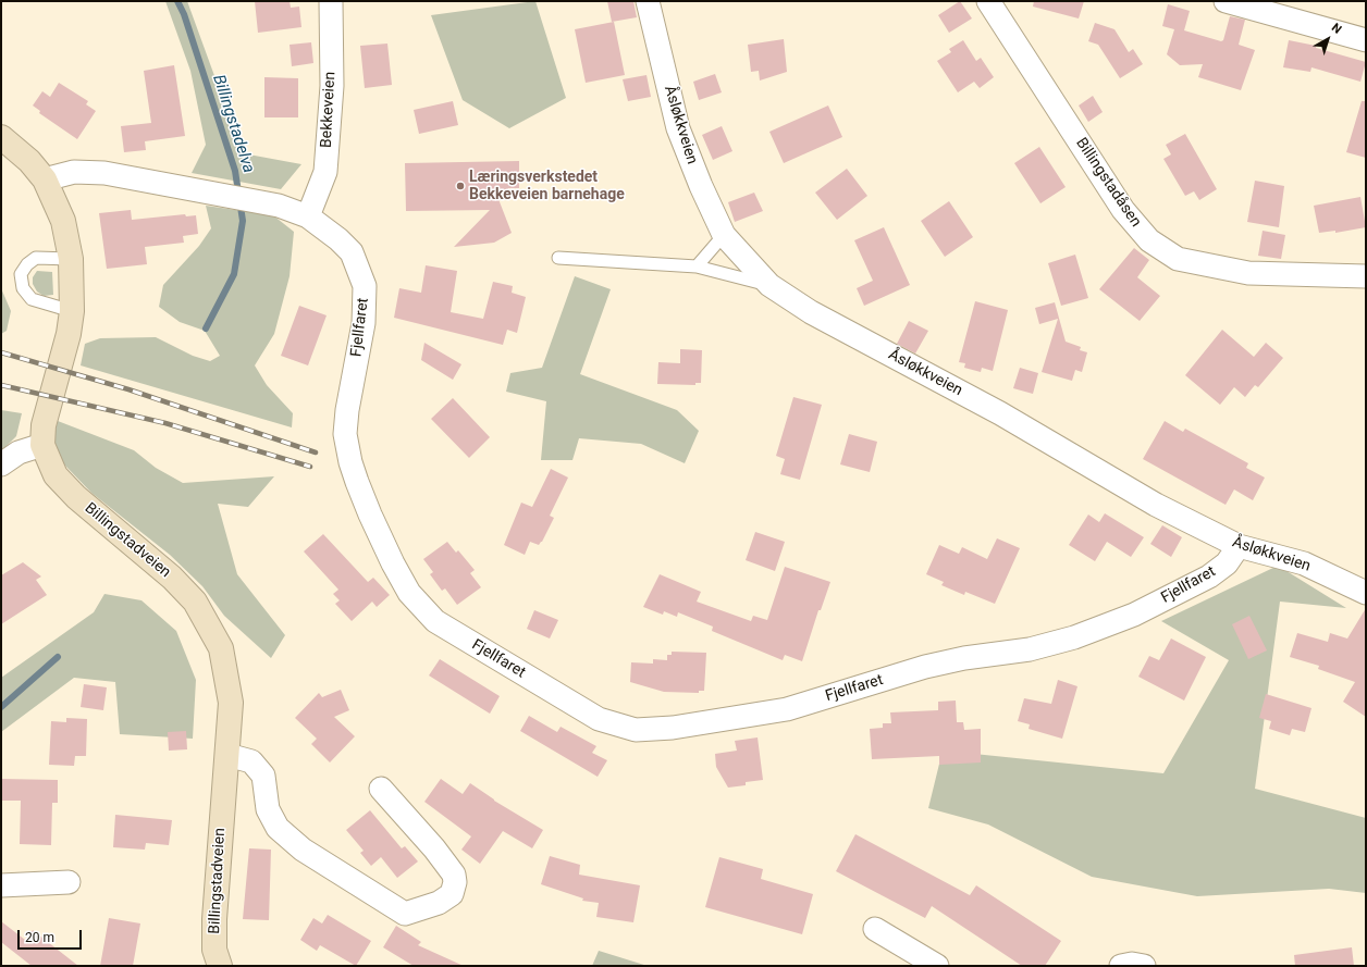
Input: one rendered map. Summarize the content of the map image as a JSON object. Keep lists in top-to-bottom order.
{
  "streets": {
    "main road": ["Billingstadveien"],
    "street": [
      "Bekkeveien",
      "Åsløkkveien",
      "Billingstadåsen",
      "Fjellfaret"
    ]
  },
  "crossings": [
    ["Bekkeveien", "Fjellfaret"],
    ["Åsløkkveien", "Fjellfaret"],
    ["Fjellfaret", "Billingstadveien"]
  ],
  "water": ["Billingstadelva"],
  "places": ["Læringsverkstedet Bekkeveien barnehage"],
  "scale_bar": "20 m",
  "north": "top right"
}
